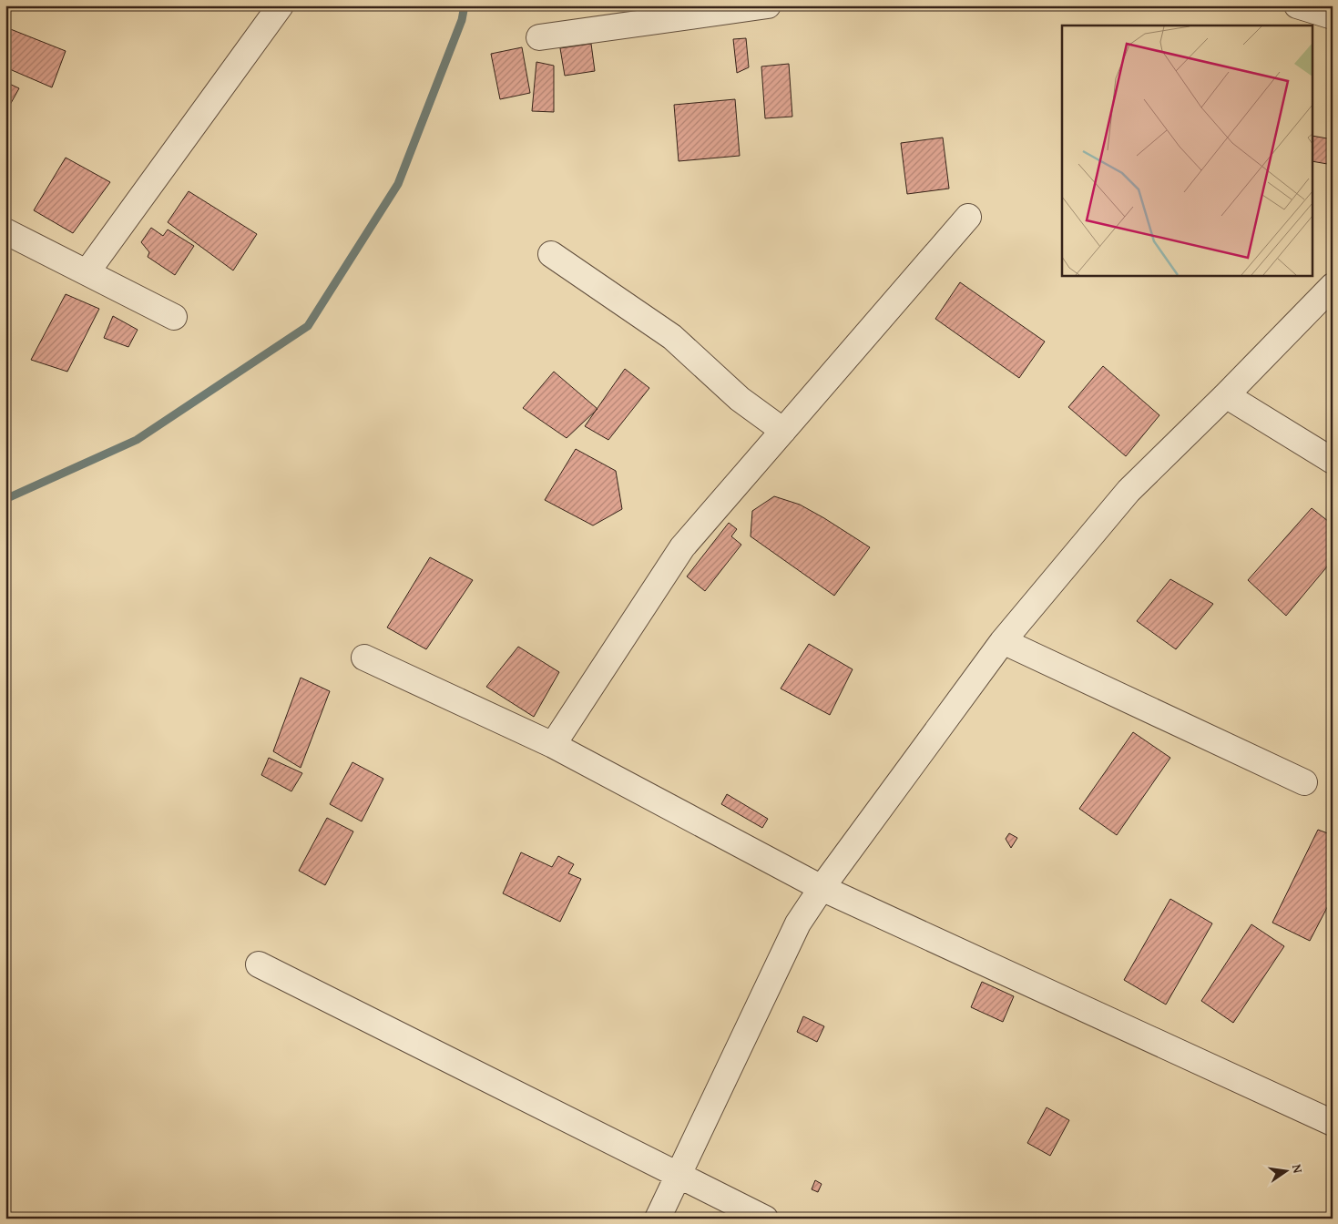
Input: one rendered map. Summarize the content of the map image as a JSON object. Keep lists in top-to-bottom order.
{
  "north": "right"
}
